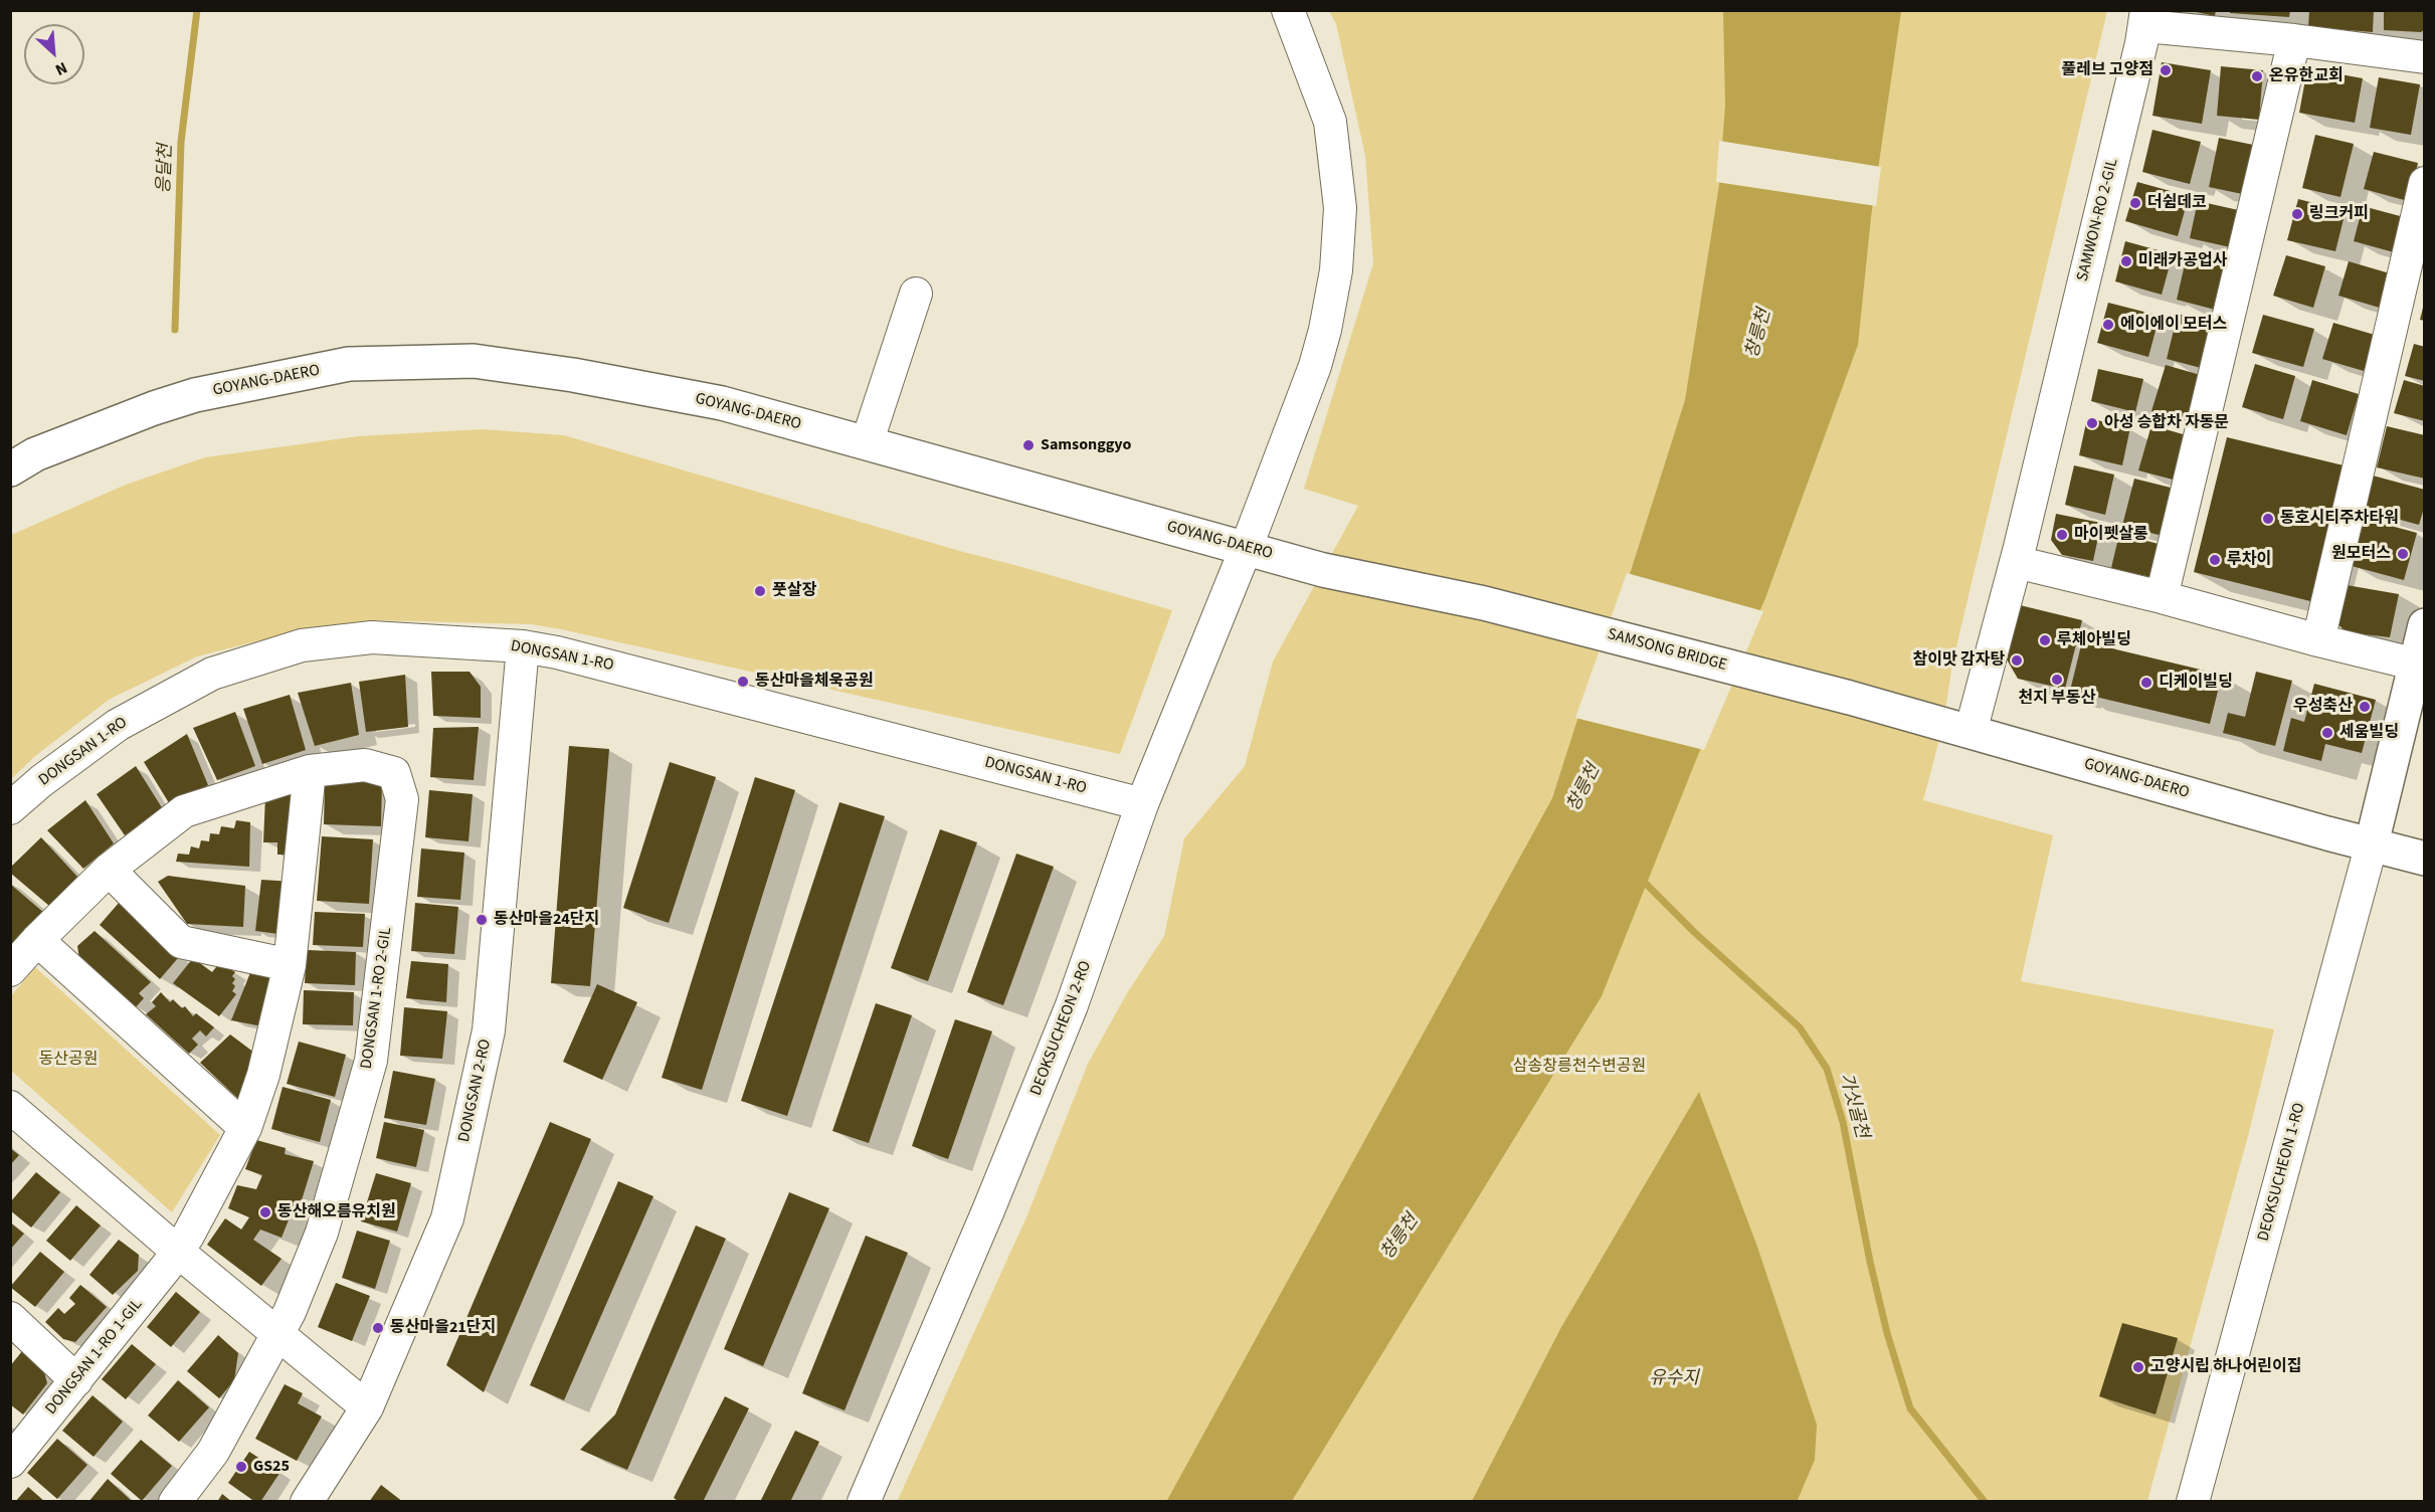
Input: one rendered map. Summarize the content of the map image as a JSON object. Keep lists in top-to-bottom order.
{
  "streets": {
    "main road": ["GOYANG-DAERO", "SAMSONG BRIDGE"],
    "street": [
      "SAMWON-RO 2-GIL",
      "DONGSAN 1-RO",
      "DONGSAN 1-RO 2-GIL",
      "DEOKSUCHEON 2-RO",
      "DONGSAN 2-RO",
      "DEOKSUCHEON 1-RO",
      "DONGSAN 1-RO 1-GIL"
    ]
  },
  "crossings": [
    ["SAMWON-RO 2-GIL", "GOYANG-DAERO"],
    ["GOYANG-DAERO", "SAMSONG BRIDGE"],
    ["GOYANG-DAERO", "DEOKSUCHEON 2-RO"],
    ["GOYANG-DAERO", "DEOKSUCHEON 1-RO"],
    ["DONGSAN 1-RO", "DEOKSUCHEON 2-RO"],
    ["DONGSAN 1-RO", "DONGSAN 2-RO"]
  ],
  "water": [
    "응달천",
    "창릉천",
    "가싯골천",
    "유수지"
  ],
  "parks": ["동산공원", "삼송창릉천수변공원"],
  "places": [
    "풀레브 고양점",
    "온유한교회",
    "더쉼데코",
    "링크커피",
    "미래카공업사",
    "에이에이 모터스",
    "아성 승합차 자동문",
    "Samsonggyo",
    "동호시티주차타워",
    "마이펫살롱",
    "원모터스",
    "루차이",
    "풋살장",
    "루체아빌딩",
    "참이맛 감자탕",
    "천지 부동산",
    "동산마을체욱공원",
    "디케이빌딩",
    "우성축산",
    "세움빌딩",
    "동산마을24단지",
    "동산해오름유치원",
    "동산마을21단지",
    "고양시립 하나어린이집",
    "GS25"
  ],
  "north": "bottom right"
}
